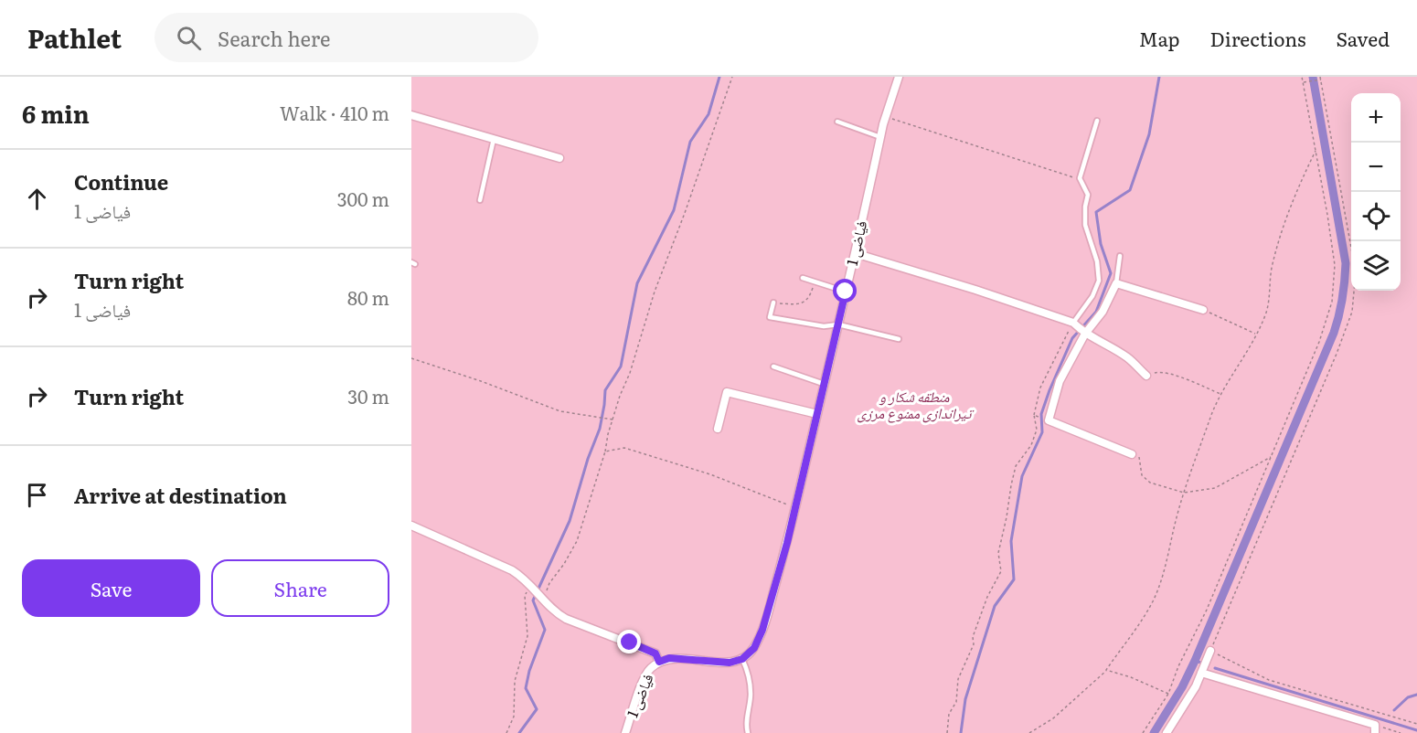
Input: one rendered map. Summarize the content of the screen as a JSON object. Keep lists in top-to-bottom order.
{
  "streets": {
    "street": ["فیاضی 1"]
  },
  "parks": ["منطقه شکار و تیراندازی ممنوع مرزی"],
  "page": {
    "header": "Pathlet",
    "search": "Search here",
    "nav": ["Map", "Directions", "Saved"],
    "heading": ["6 min", "Walk · 410 m"],
    "map_buttons": ["+", "−"],
    "list": [
      ["Continue", "فیاضی 1", "300 m"],
      ["Turn right", "فیاضی 1", "80 m"],
      ["Turn right", "30 m"],
      "Arrive at destination"
    ],
    "buttons": ["Save", "Share"]
  }
}
